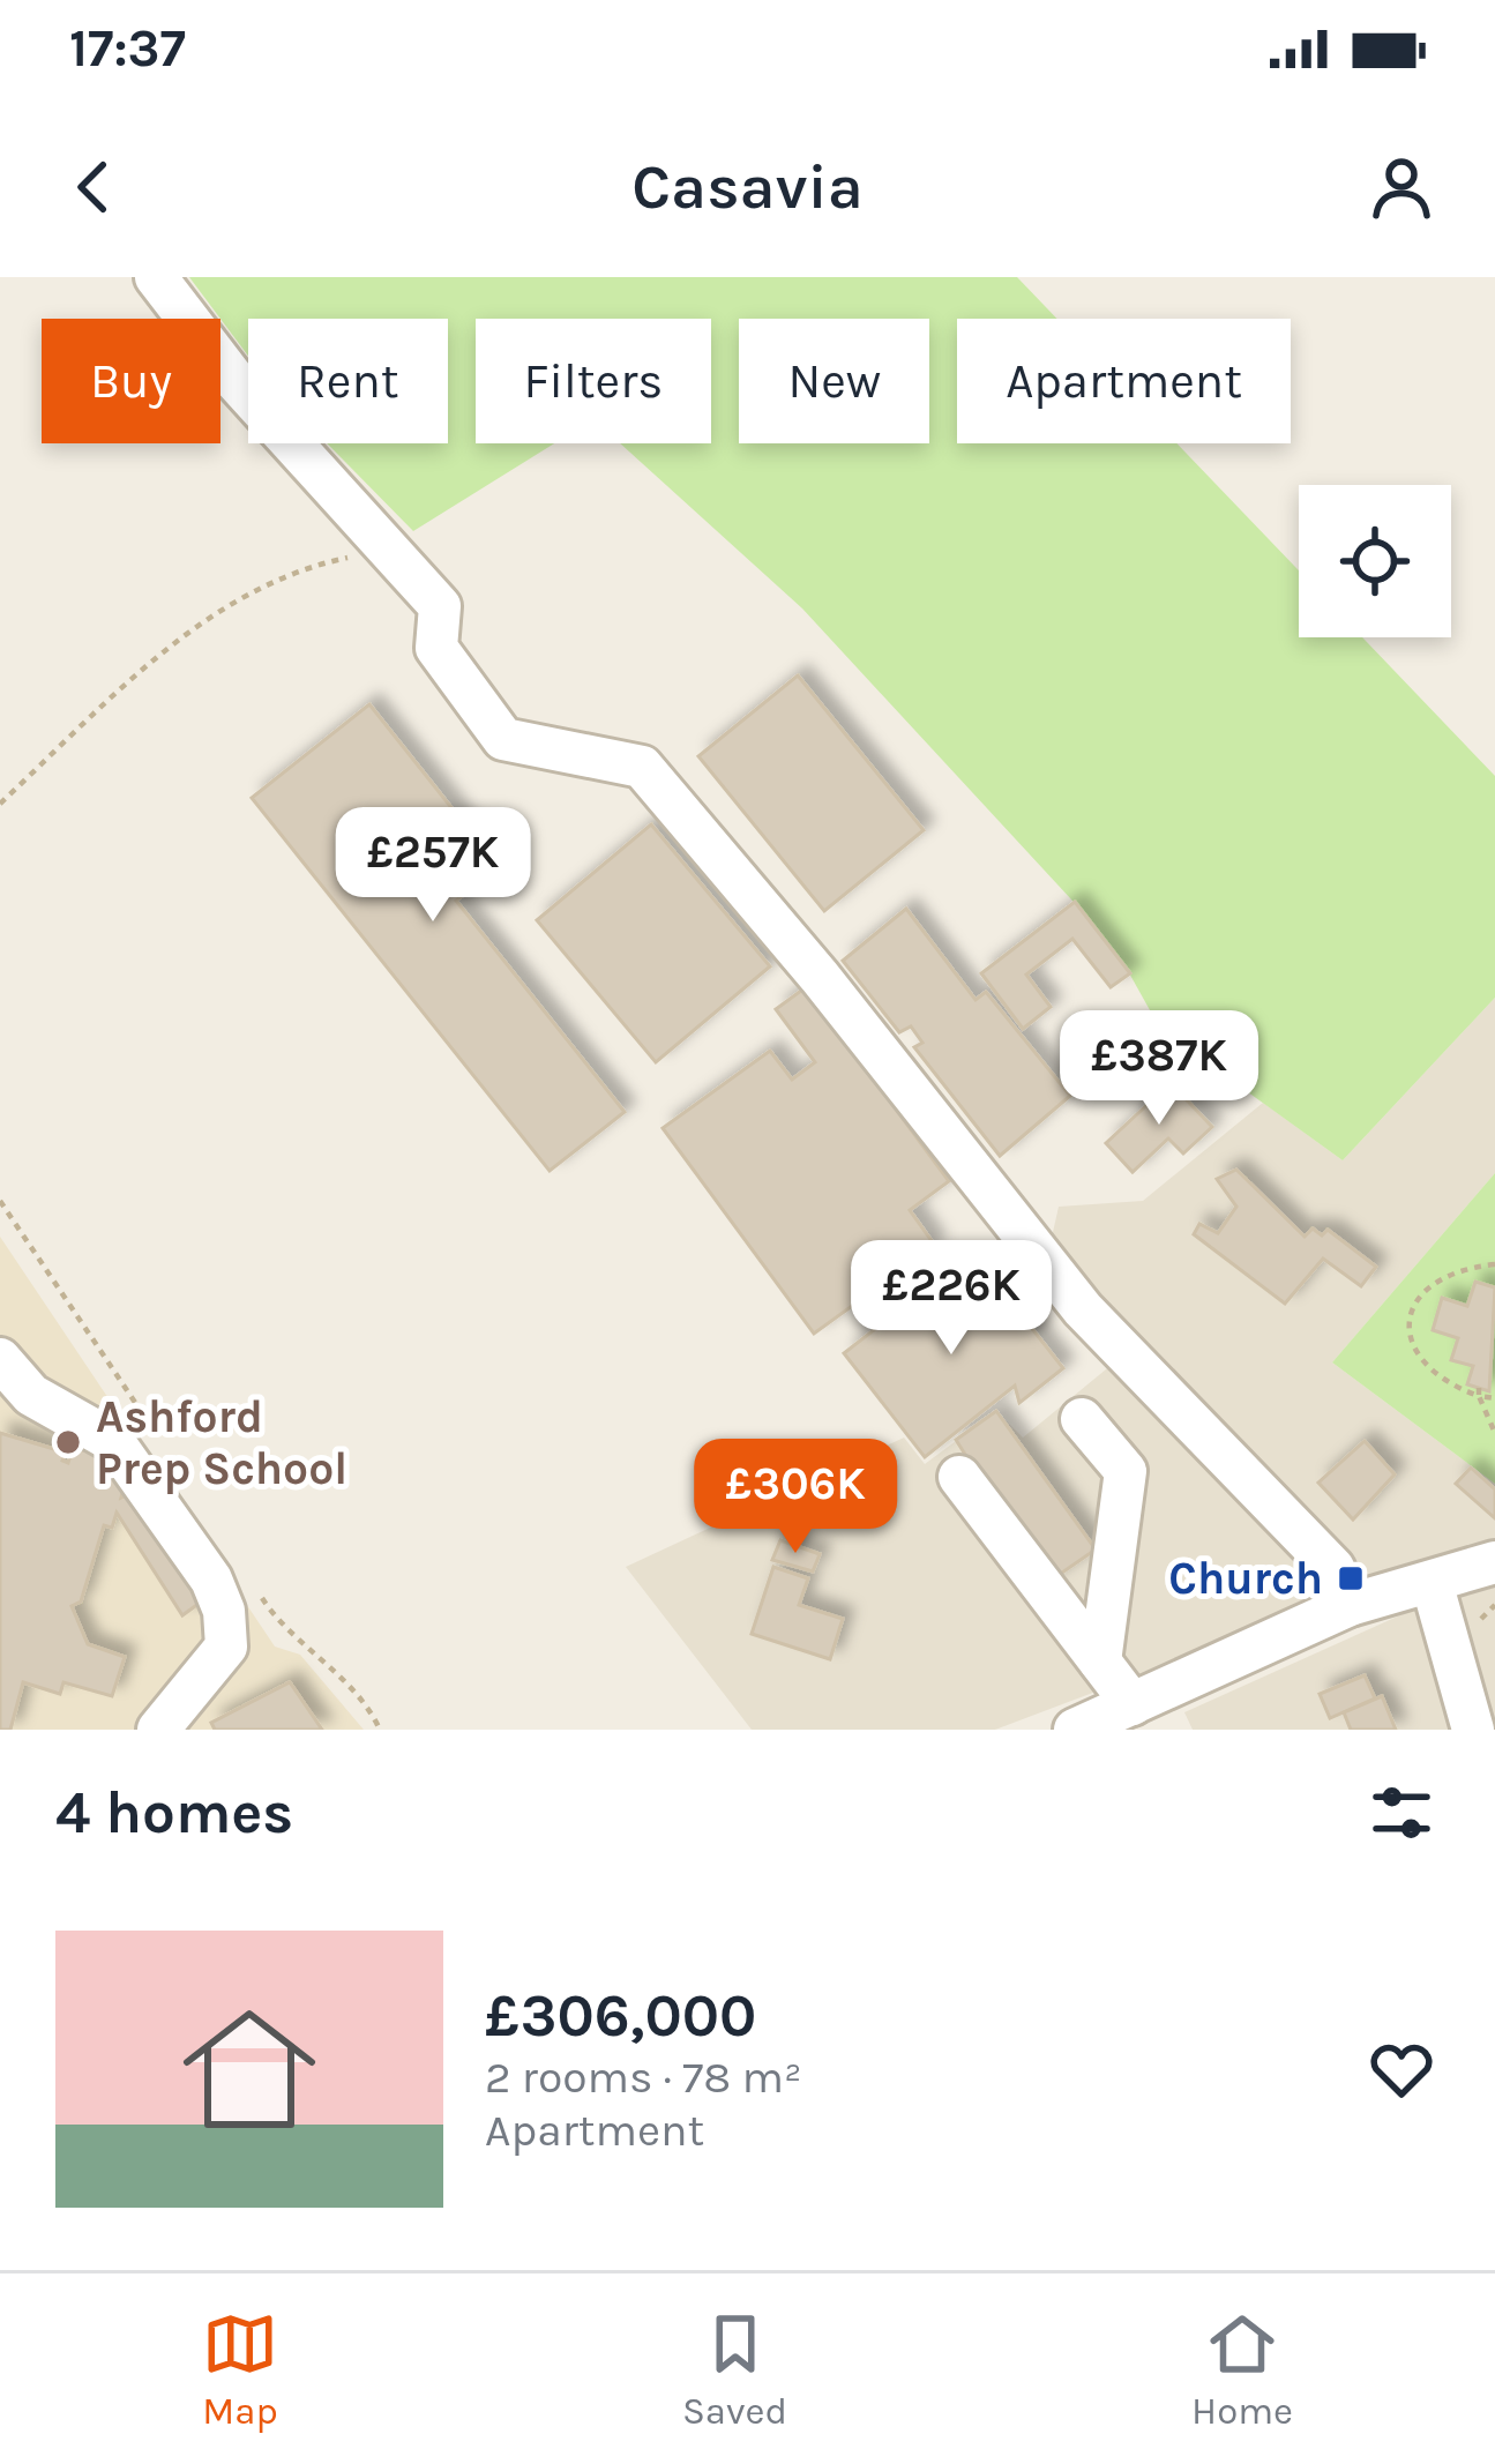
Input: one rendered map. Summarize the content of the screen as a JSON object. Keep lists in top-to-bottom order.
{
  "places": {
    "other": ["Ashford Prep School"],
    "transit": ["Church"]
  },
  "page": {
    "status": "17:37",
    "header": "Casavia",
    "chip": [
      "Buy",
      "Rent",
      "Filters",
      "New",
      "Apartment"
    ],
    "price": [
      "£257K",
      "£387K",
      "£226K",
      "£306K"
    ],
    "heading": "4 homes",
    "list": [
      {
        "name": "£306,000",
        "note": "2 rooms · 78 m² · Apartment"
      }
    ],
    "tabs": ["Map", "Saved", "Home"]
  }
}
